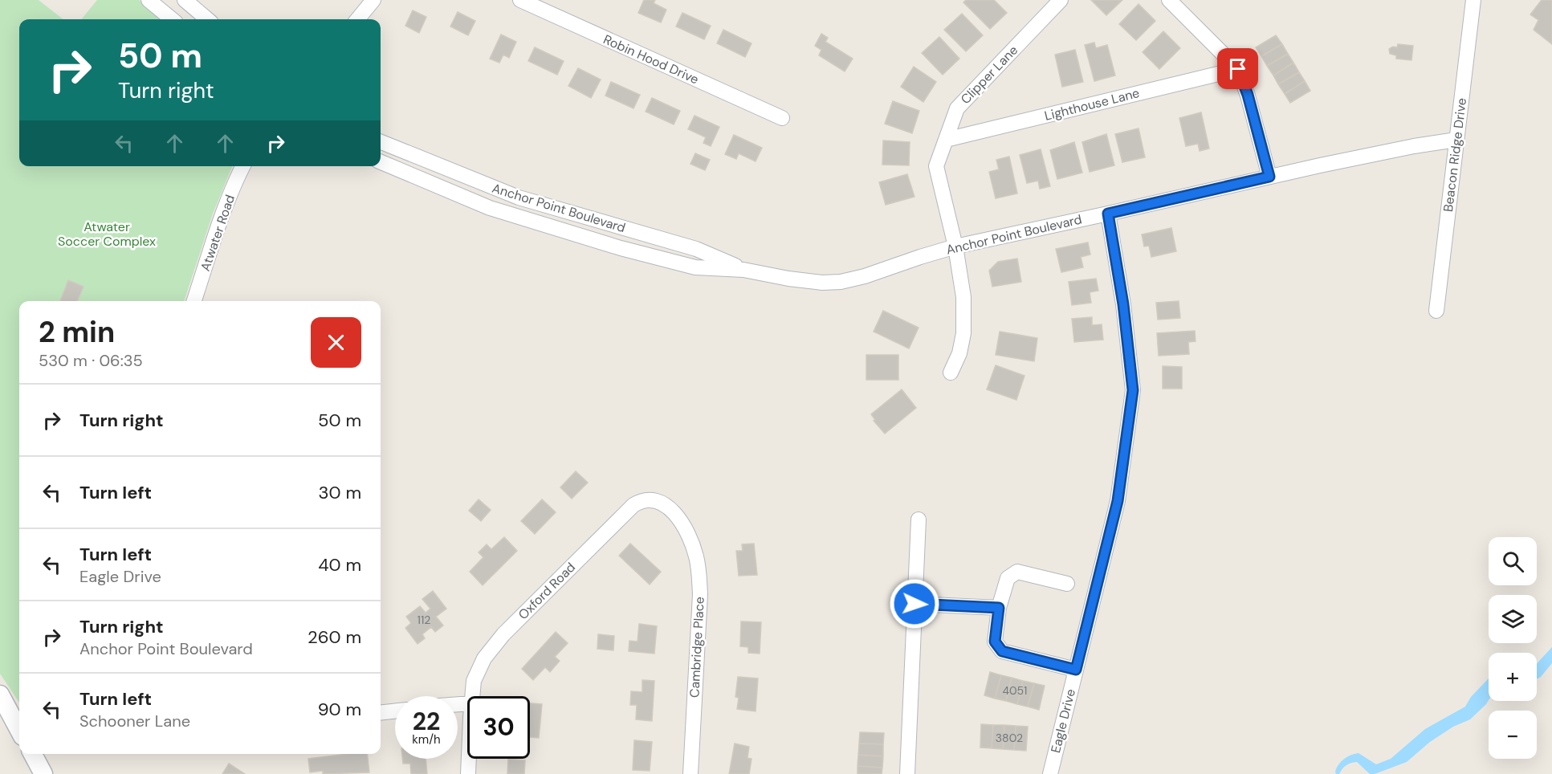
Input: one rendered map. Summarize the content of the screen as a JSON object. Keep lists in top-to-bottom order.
{
  "streets": {
    "street": [
      "Robin Hood Drive",
      "Clipper Lane",
      "Lighthouse Lane",
      "Beacon Ridge Drive",
      "Anchor Point Boulevard",
      "Atwater Road",
      "Oxford Road",
      "Cambridge Place",
      "Eagle Drive"
    ]
  },
  "crossings": [
    ["Clipper Lane", "Lighthouse Lane"],
    ["Clipper Lane", "Anchor Point Boulevard"],
    ["Beacon Ridge Drive", "Anchor Point Boulevard"],
    ["Anchor Point Boulevard", "Eagle Drive"],
    ["Oxford Road", "Cambridge Place"]
  ],
  "parks": ["Atwater Soccer Complex"],
  "house_numbers": ["112", "4051", "3802"],
  "page": {
    "turn": ["50 m", "Turn right"],
    "heading": ["2 min", "530 m · 06:35"],
    "list": [
      {
        "name": "Turn right",
        "value": "50 m"
      },
      {
        "name": "Turn left",
        "value": "30 m"
      },
      {
        "name": "Turn left",
        "note": "Eagle Drive",
        "value": "40 m"
      },
      {
        "name": "Turn right",
        "note": "Anchor Point Boulevard",
        "value": "260 m"
      },
      {
        "name": "Turn left",
        "note": "Schooner Lane",
        "value": "90 m"
      }
    ],
    "map_buttons": ["+", "−"],
    "speed": "22 km/h",
    "limit": "30"
  }
}
